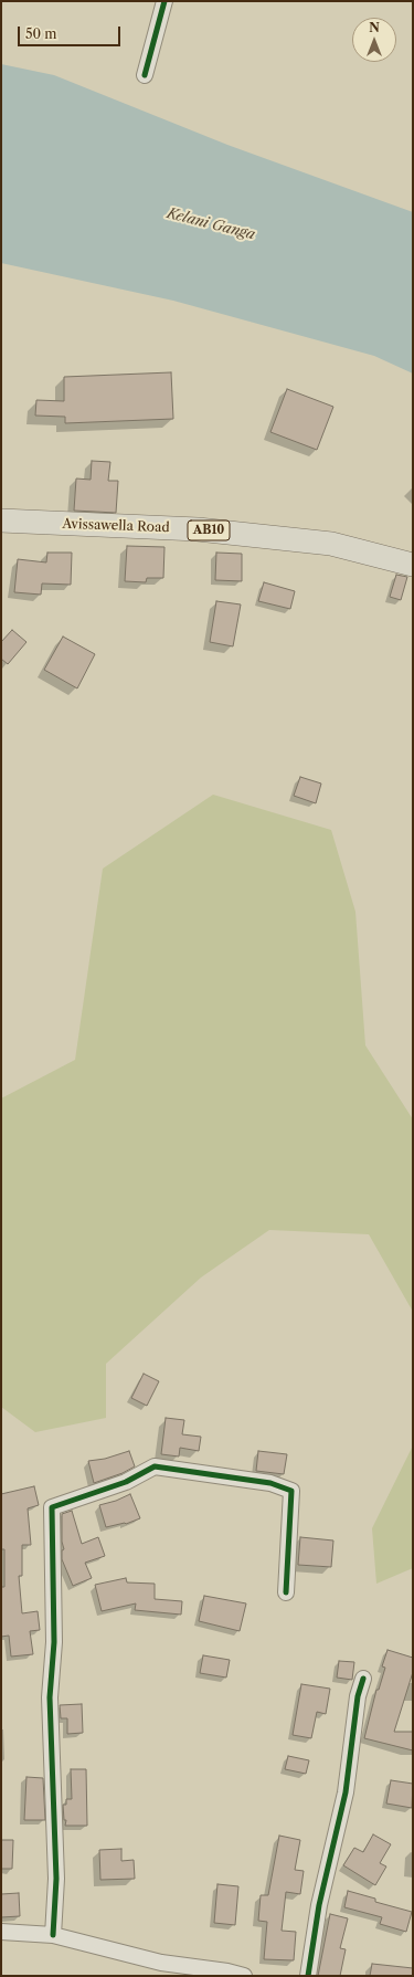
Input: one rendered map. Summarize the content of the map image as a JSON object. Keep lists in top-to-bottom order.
{
  "streets": {
    "main road": ["Avissawella Road", "AB10"]
  },
  "water": ["Kelani Ganga"],
  "scale_bar": "50 m",
  "north": "top"
}
